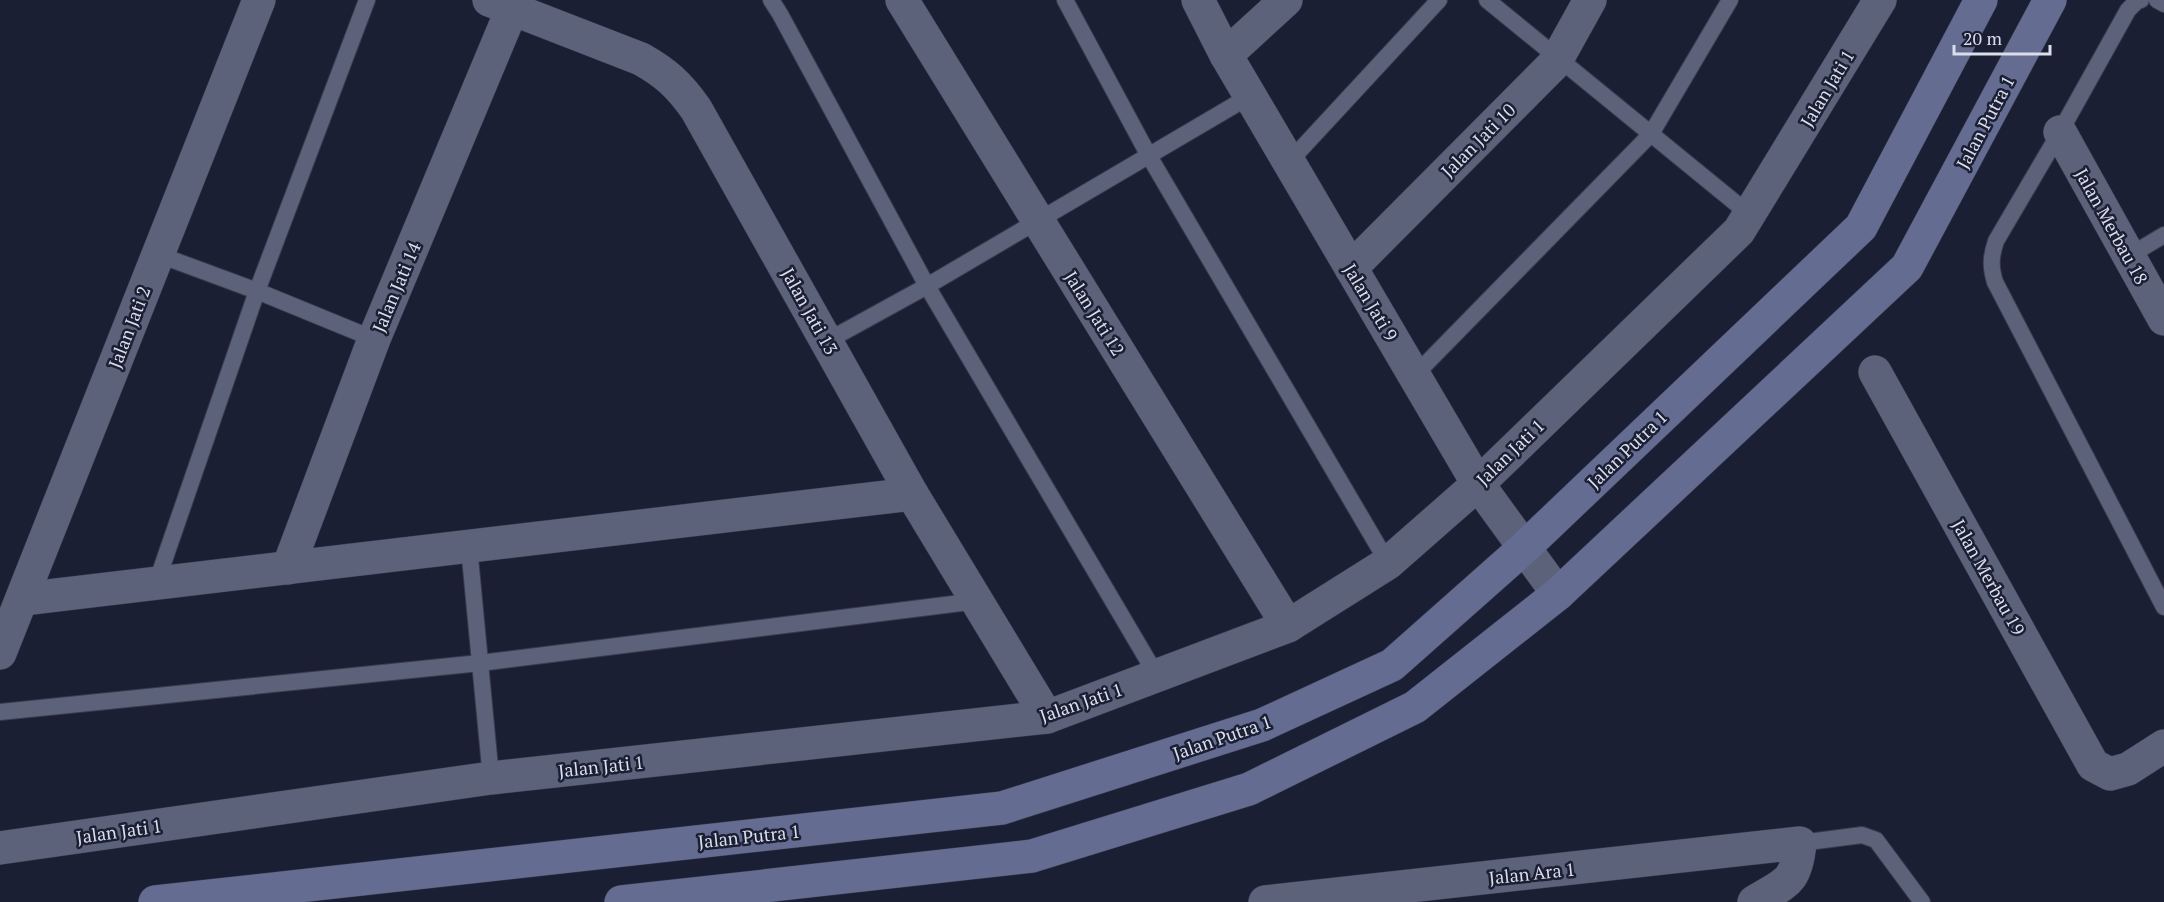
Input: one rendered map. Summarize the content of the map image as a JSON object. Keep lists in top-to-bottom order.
{
  "streets": {
    "main road": ["Jalan Putra 1"],
    "street": [
      "Jalan Jati 1",
      "Jalan Jati 10",
      "Jalan Merbau 18",
      "Jalan Jati 14",
      "Jalan Jati 9",
      "Jalan Jati 13",
      "Jalan Jati 12",
      "Jalan Jati 2",
      "Jalan Merbau 19",
      "Jalan Ara 1"
    ]
  },
  "crossings": [
    ["Jalan Jati 1", "Jalan Jati 9"],
    ["Jalan Jati 1", "Jalan Jati 13"],
    ["Jalan Jati 1", "Jalan Jati 12"],
    ["Jalan Putra 1", "Jalan Jati 9"],
    ["Jalan Jati 10", "Jalan Jati 9"],
    ["Jalan Jati 14", "Jalan Jati 13"]
  ],
  "scale_bar": "20 m"
}
